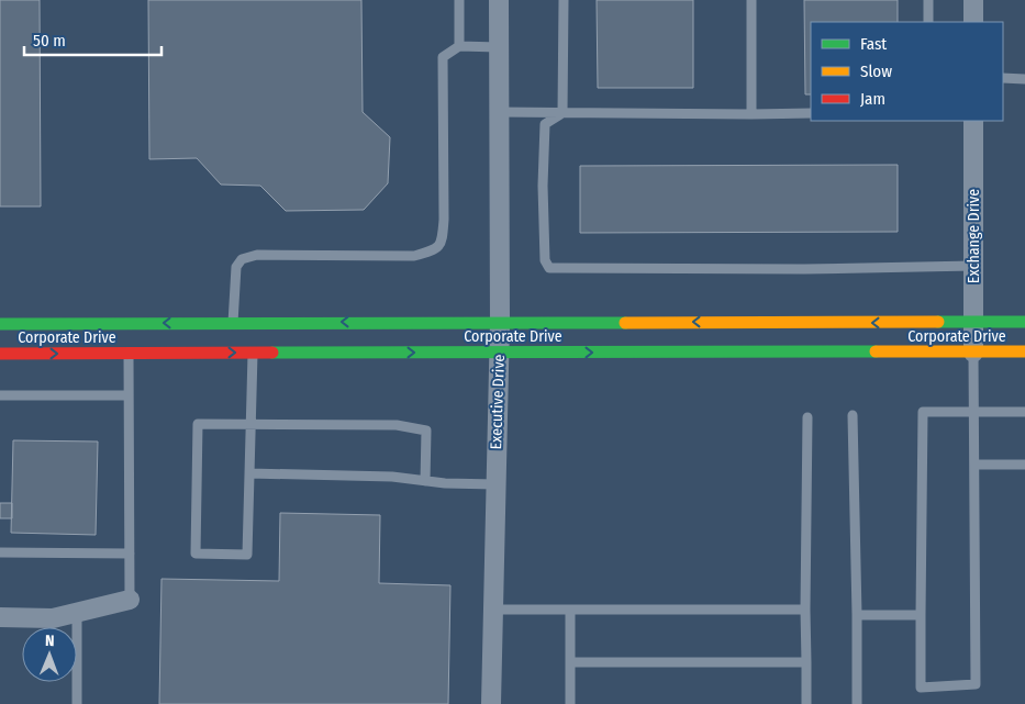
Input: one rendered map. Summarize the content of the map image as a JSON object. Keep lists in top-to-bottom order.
{
  "streets": {
    "street": ["Exchange Drive", "Corporate Drive", "Executive Drive"]
  },
  "crossings": [
    ["Exchange Drive", "Corporate Drive"],
    ["Corporate Drive", "Executive Drive"]
  ],
  "legend": ["Fast", "Slow", "Jam"],
  "scale_bar": "50 m",
  "north": "top"
}
